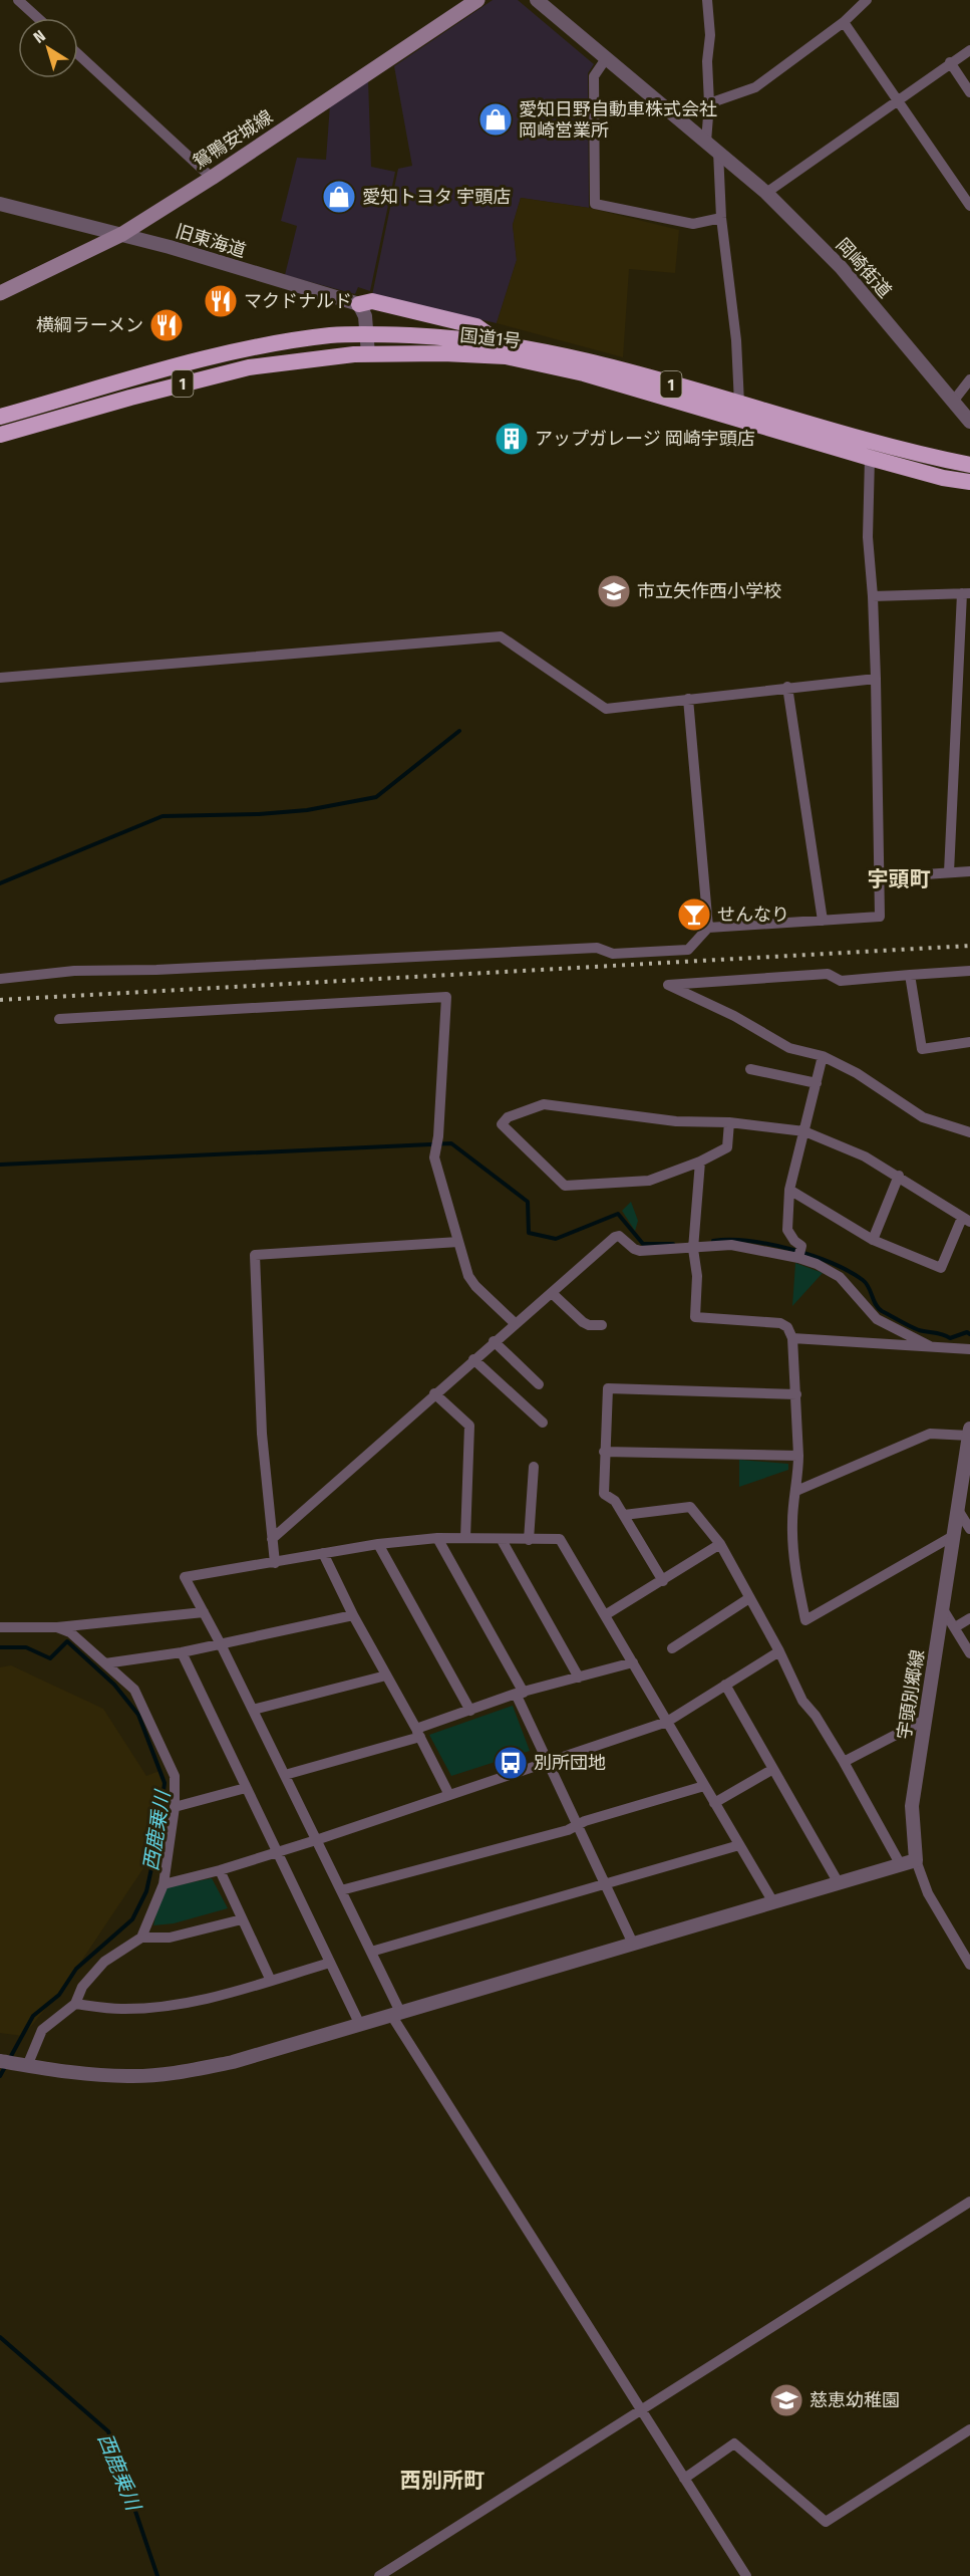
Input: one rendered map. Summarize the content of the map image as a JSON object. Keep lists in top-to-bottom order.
{
  "streets": {
    "highway": ["国道1号", "1"],
    "main road": ["鴛鴨安城線"],
    "street": ["旧東海道", "岡崎街道", "宇頭別郷線"]
  },
  "crossings": [
    ["鴛鴨安城線", "旧東海道"]
  ],
  "districts": ["宇頭町", "西別所町"],
  "water": ["西鹿乗川"],
  "places": {
    "shop": ["愛知日野自動車株式会社 岡崎営業所", "愛知トヨタ 宇頭店"],
    "restaurant": ["マクドナルド", "横綱ラーメン"],
    "building": ["アップガレージ 岡崎宇頭店"],
    "school or university": ["市立矢作西小学校", "慈恵幼稚園"],
    "bar": ["せんなり"],
    "bus stop": ["別所団地"]
  },
  "north": "top left"
}
